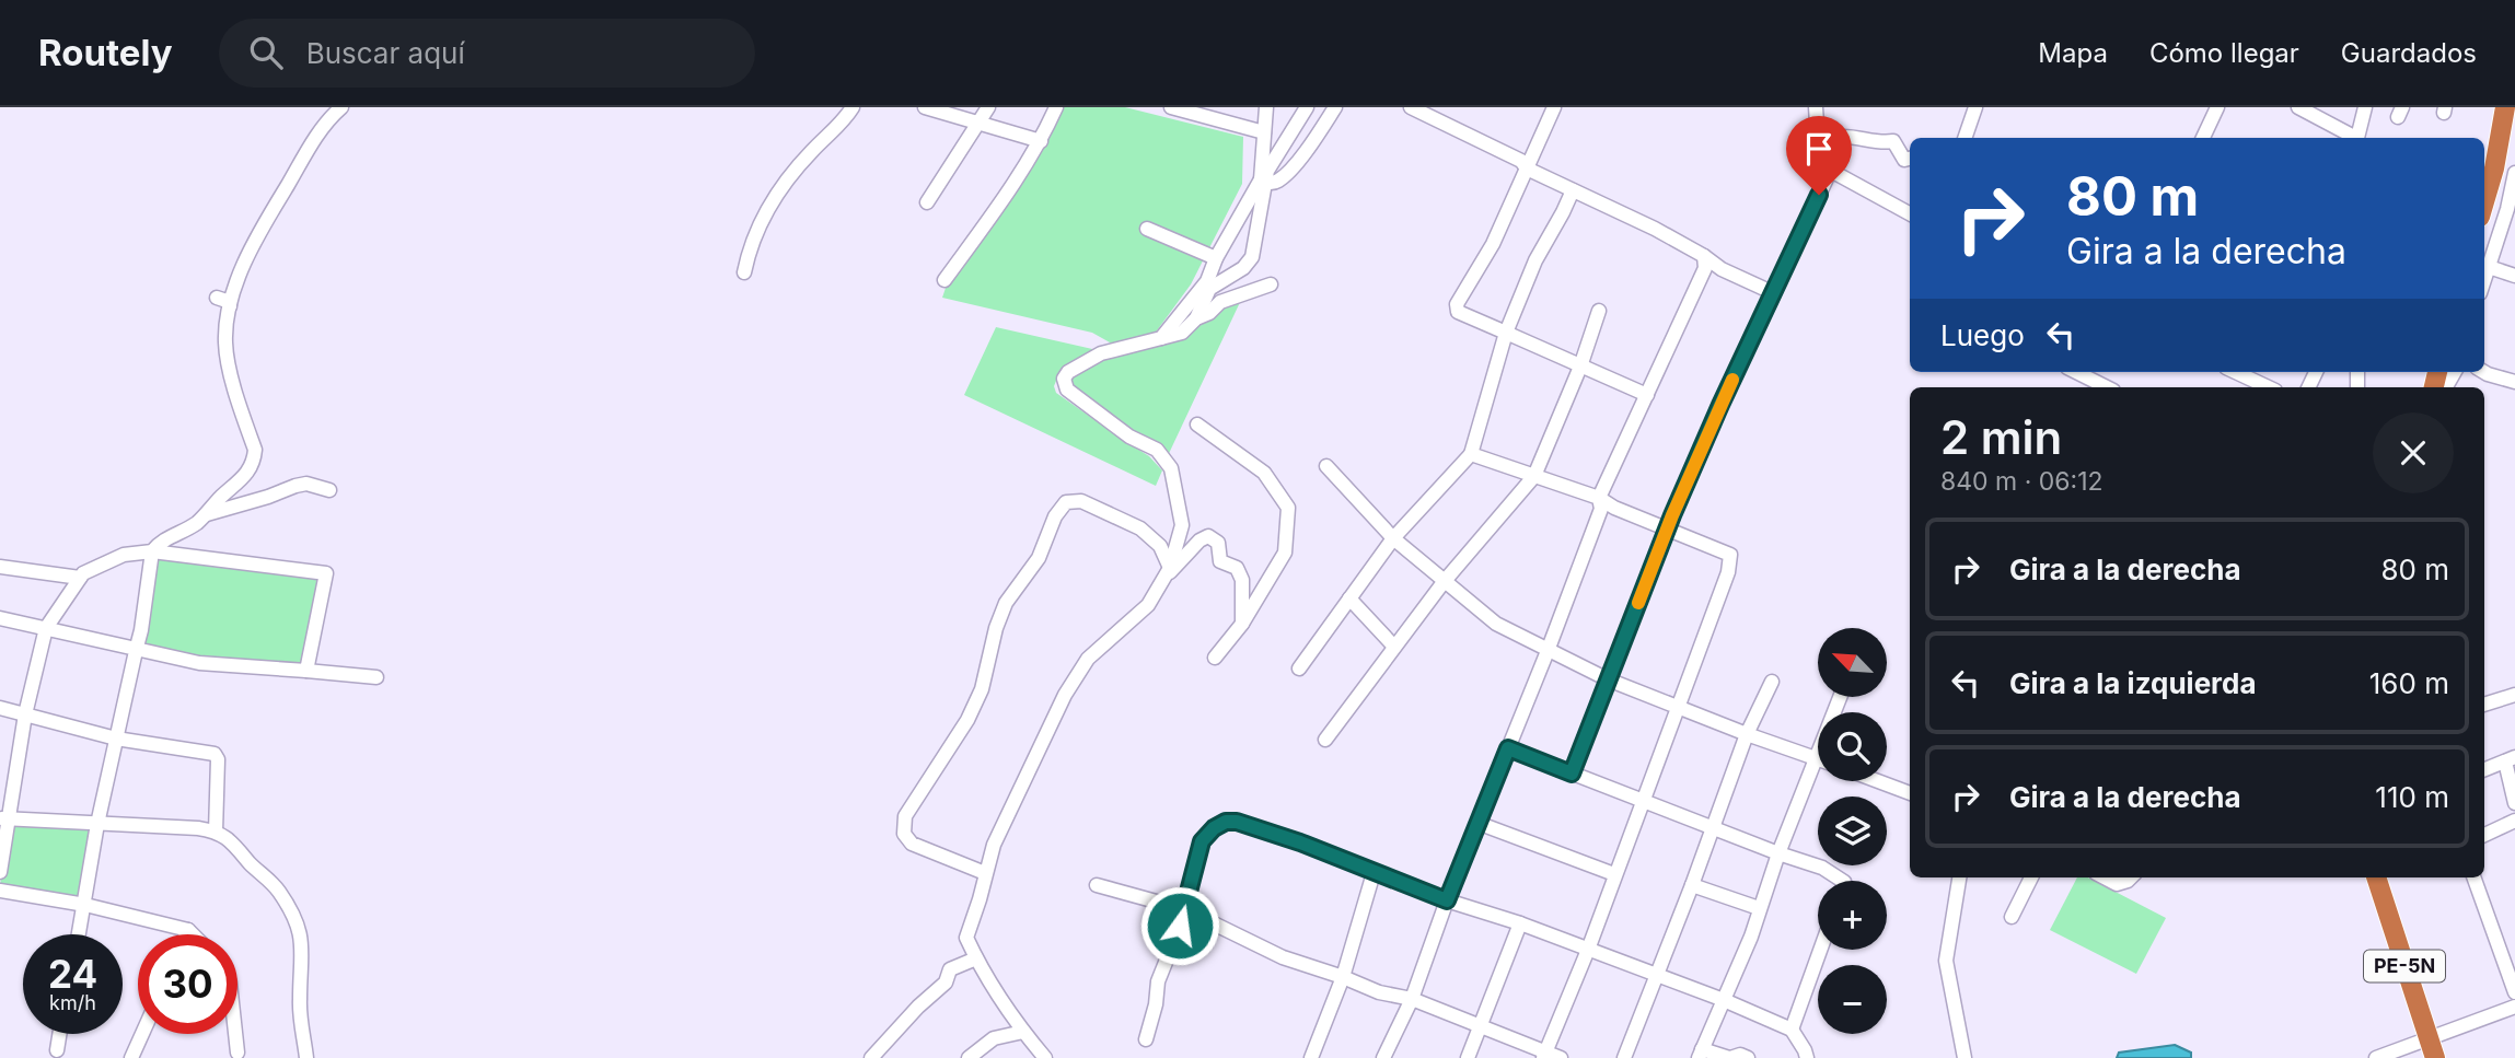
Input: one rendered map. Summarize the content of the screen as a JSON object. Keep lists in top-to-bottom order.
{
  "streets": {
    "highway": ["PE-5N"]
  },
  "north": "top left",
  "page": {
    "header": "Routely",
    "search": "Buscar aquí",
    "nav": ["Mapa", "Cómo llegar", "Guardados"],
    "turn": ["80 m", "Gira a la derecha"],
    "then": "Luego",
    "heading": ["2 min", "840 m · 06:12"],
    "list": [
      {
        "name": "Gira a la derecha",
        "value": "80 m"
      },
      {
        "name": "Gira a la izquierda",
        "value": "160 m"
      },
      {
        "name": "Gira a la derecha",
        "value": "110 m"
      }
    ],
    "map_buttons": ["+", "−"],
    "speed": "24 km/h",
    "limit": "30"
  }
}
